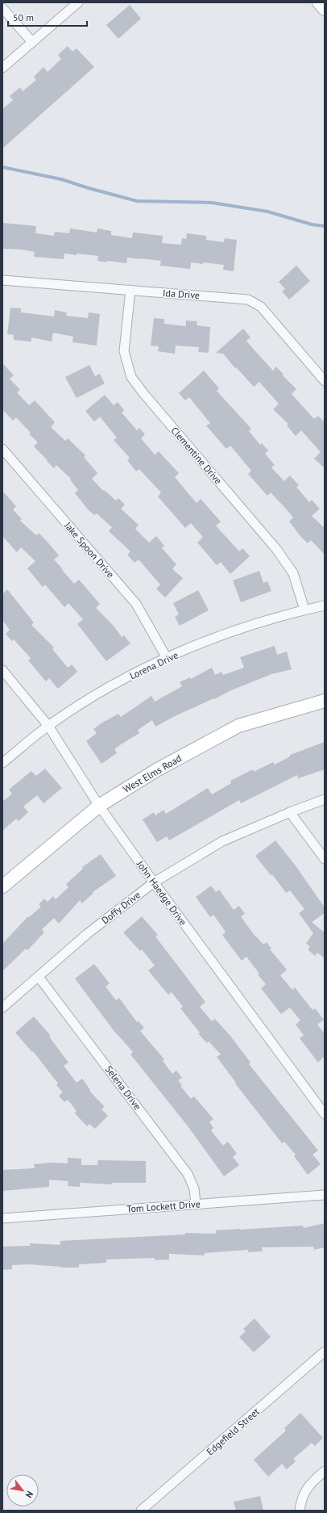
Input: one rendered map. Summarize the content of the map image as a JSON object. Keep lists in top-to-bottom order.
{
  "streets": {
    "main road": ["West Elms Road"],
    "street": [
      "Ida Drive",
      "Clementine Drive",
      "Jake Spoon Drive",
      "Lorena Drive",
      "John Haedge Drive",
      "Doffy Drive",
      "Selena Drive",
      "Tom Lockett Drive",
      "Edgefield Street"
    ]
  },
  "crossings": [
    ["Ida Drive", "Clementine Drive"],
    ["Clementine Drive", "Lorena Drive"],
    ["Jake Spoon Drive", "Lorena Drive"],
    ["Lorena Drive", "John Haedge Drive"],
    ["West Elms Road", "John Haedge Drive"],
    ["John Haedge Drive", "Doffy Drive"],
    ["Doffy Drive", "Selena Drive"],
    ["Selena Drive", "Tom Lockett Drive"]
  ],
  "scale_bar": "50 m",
  "north": "bottom right"
}
